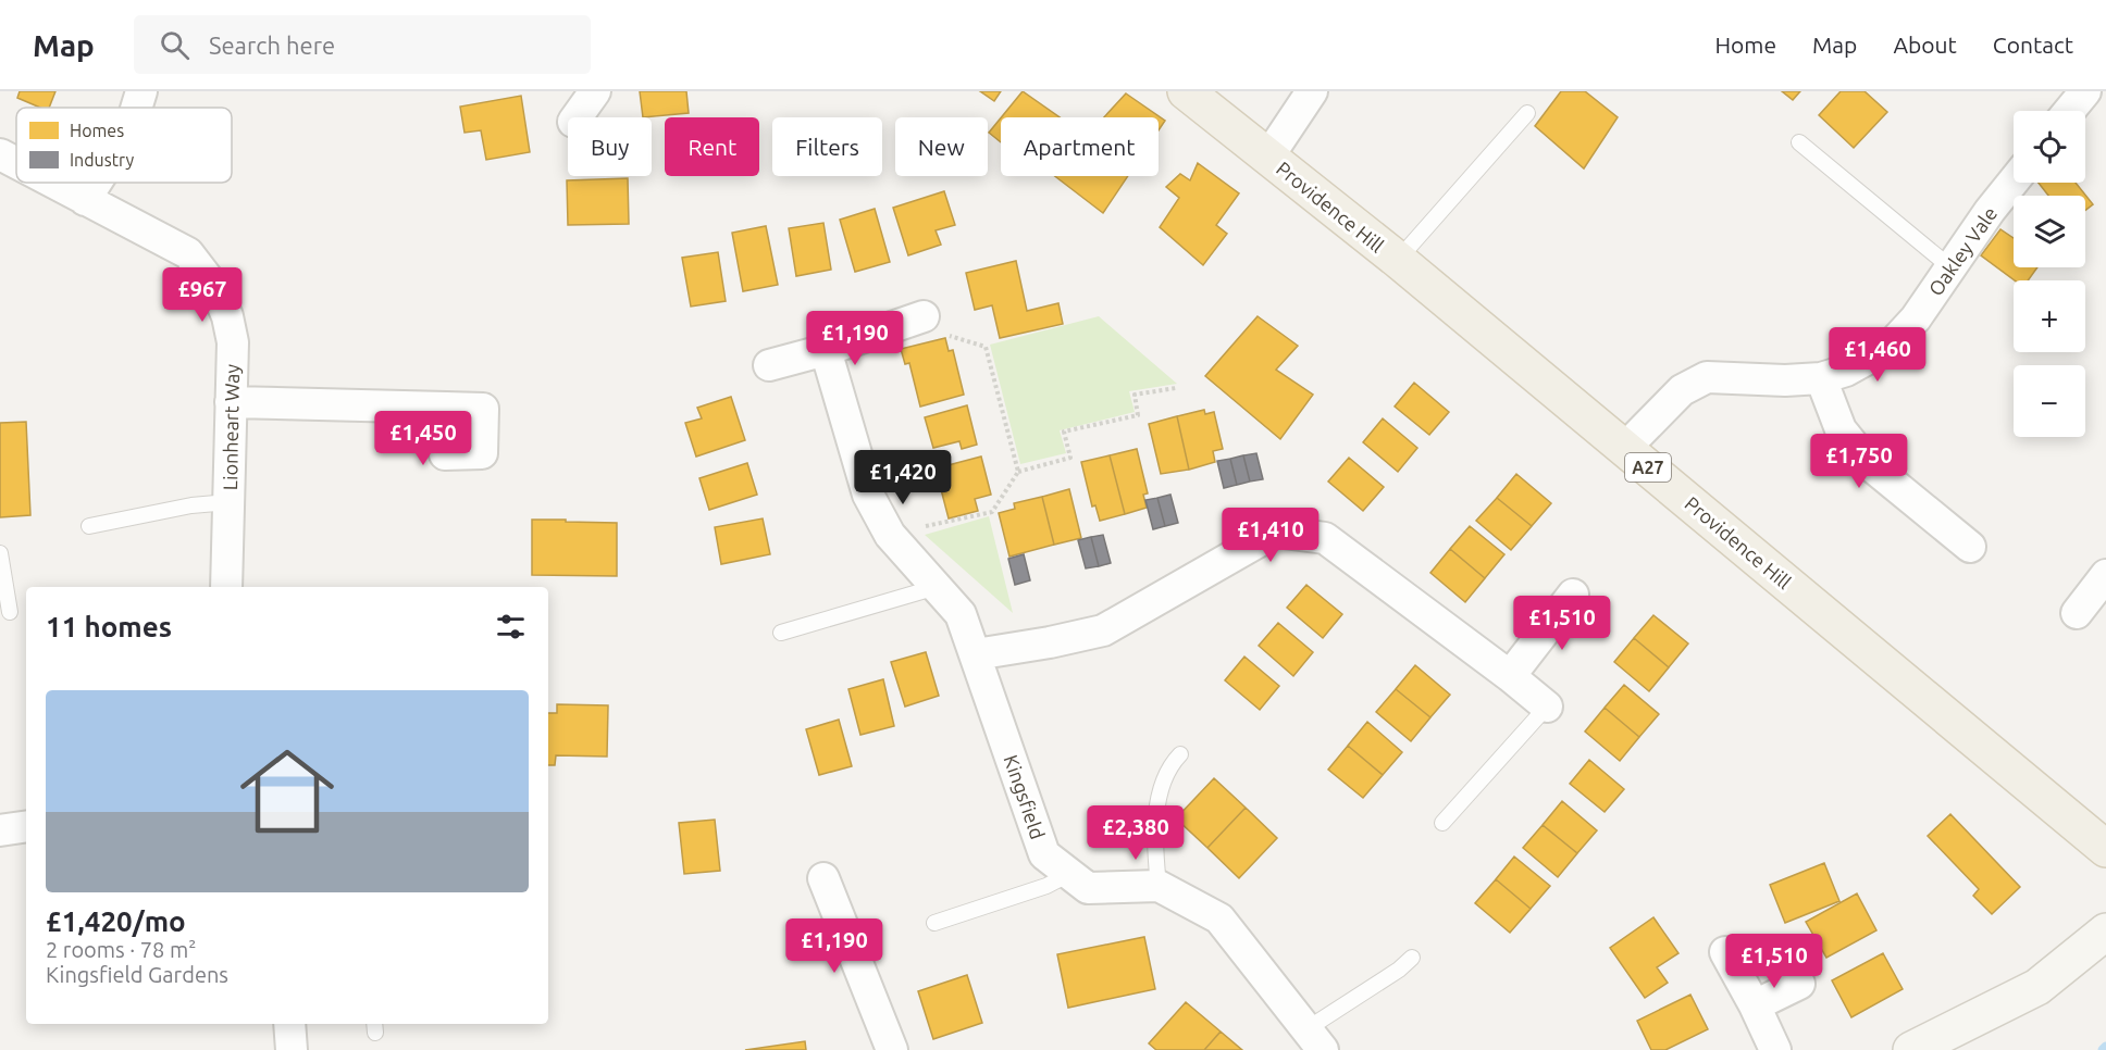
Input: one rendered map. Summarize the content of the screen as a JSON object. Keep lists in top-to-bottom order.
{
  "streets": {
    "main road": ["Providence Hill", "A27"],
    "street": ["Oakley Vale", "Lionheart Way", "Kingsfield"]
  },
  "crossings": [
    ["Providence Hill", "Oakley Vale"]
  ],
  "legend": ["Homes", "Industry"],
  "page": {
    "header": "Map",
    "search": "Search here",
    "nav": [
      "Home",
      "Map",
      "About",
      "Contact"
    ],
    "map_buttons": ["+", "−"],
    "chip": [
      "Buy",
      "Rent",
      "Filters",
      "New",
      "Apartment"
    ],
    "price": [
      "£967",
      "£1,190",
      "£1,460",
      "£1,450",
      "£1,750",
      "£1,420",
      "£1,410",
      "£1,510",
      "£2,380",
      "£1,190",
      "£1,510"
    ],
    "heading": "11 homes",
    "list": [
      {
        "name": "£1,420/mo",
        "note": "2 rooms · 78 m² · Kingsfield Gardens"
      }
    ]
  }
}
